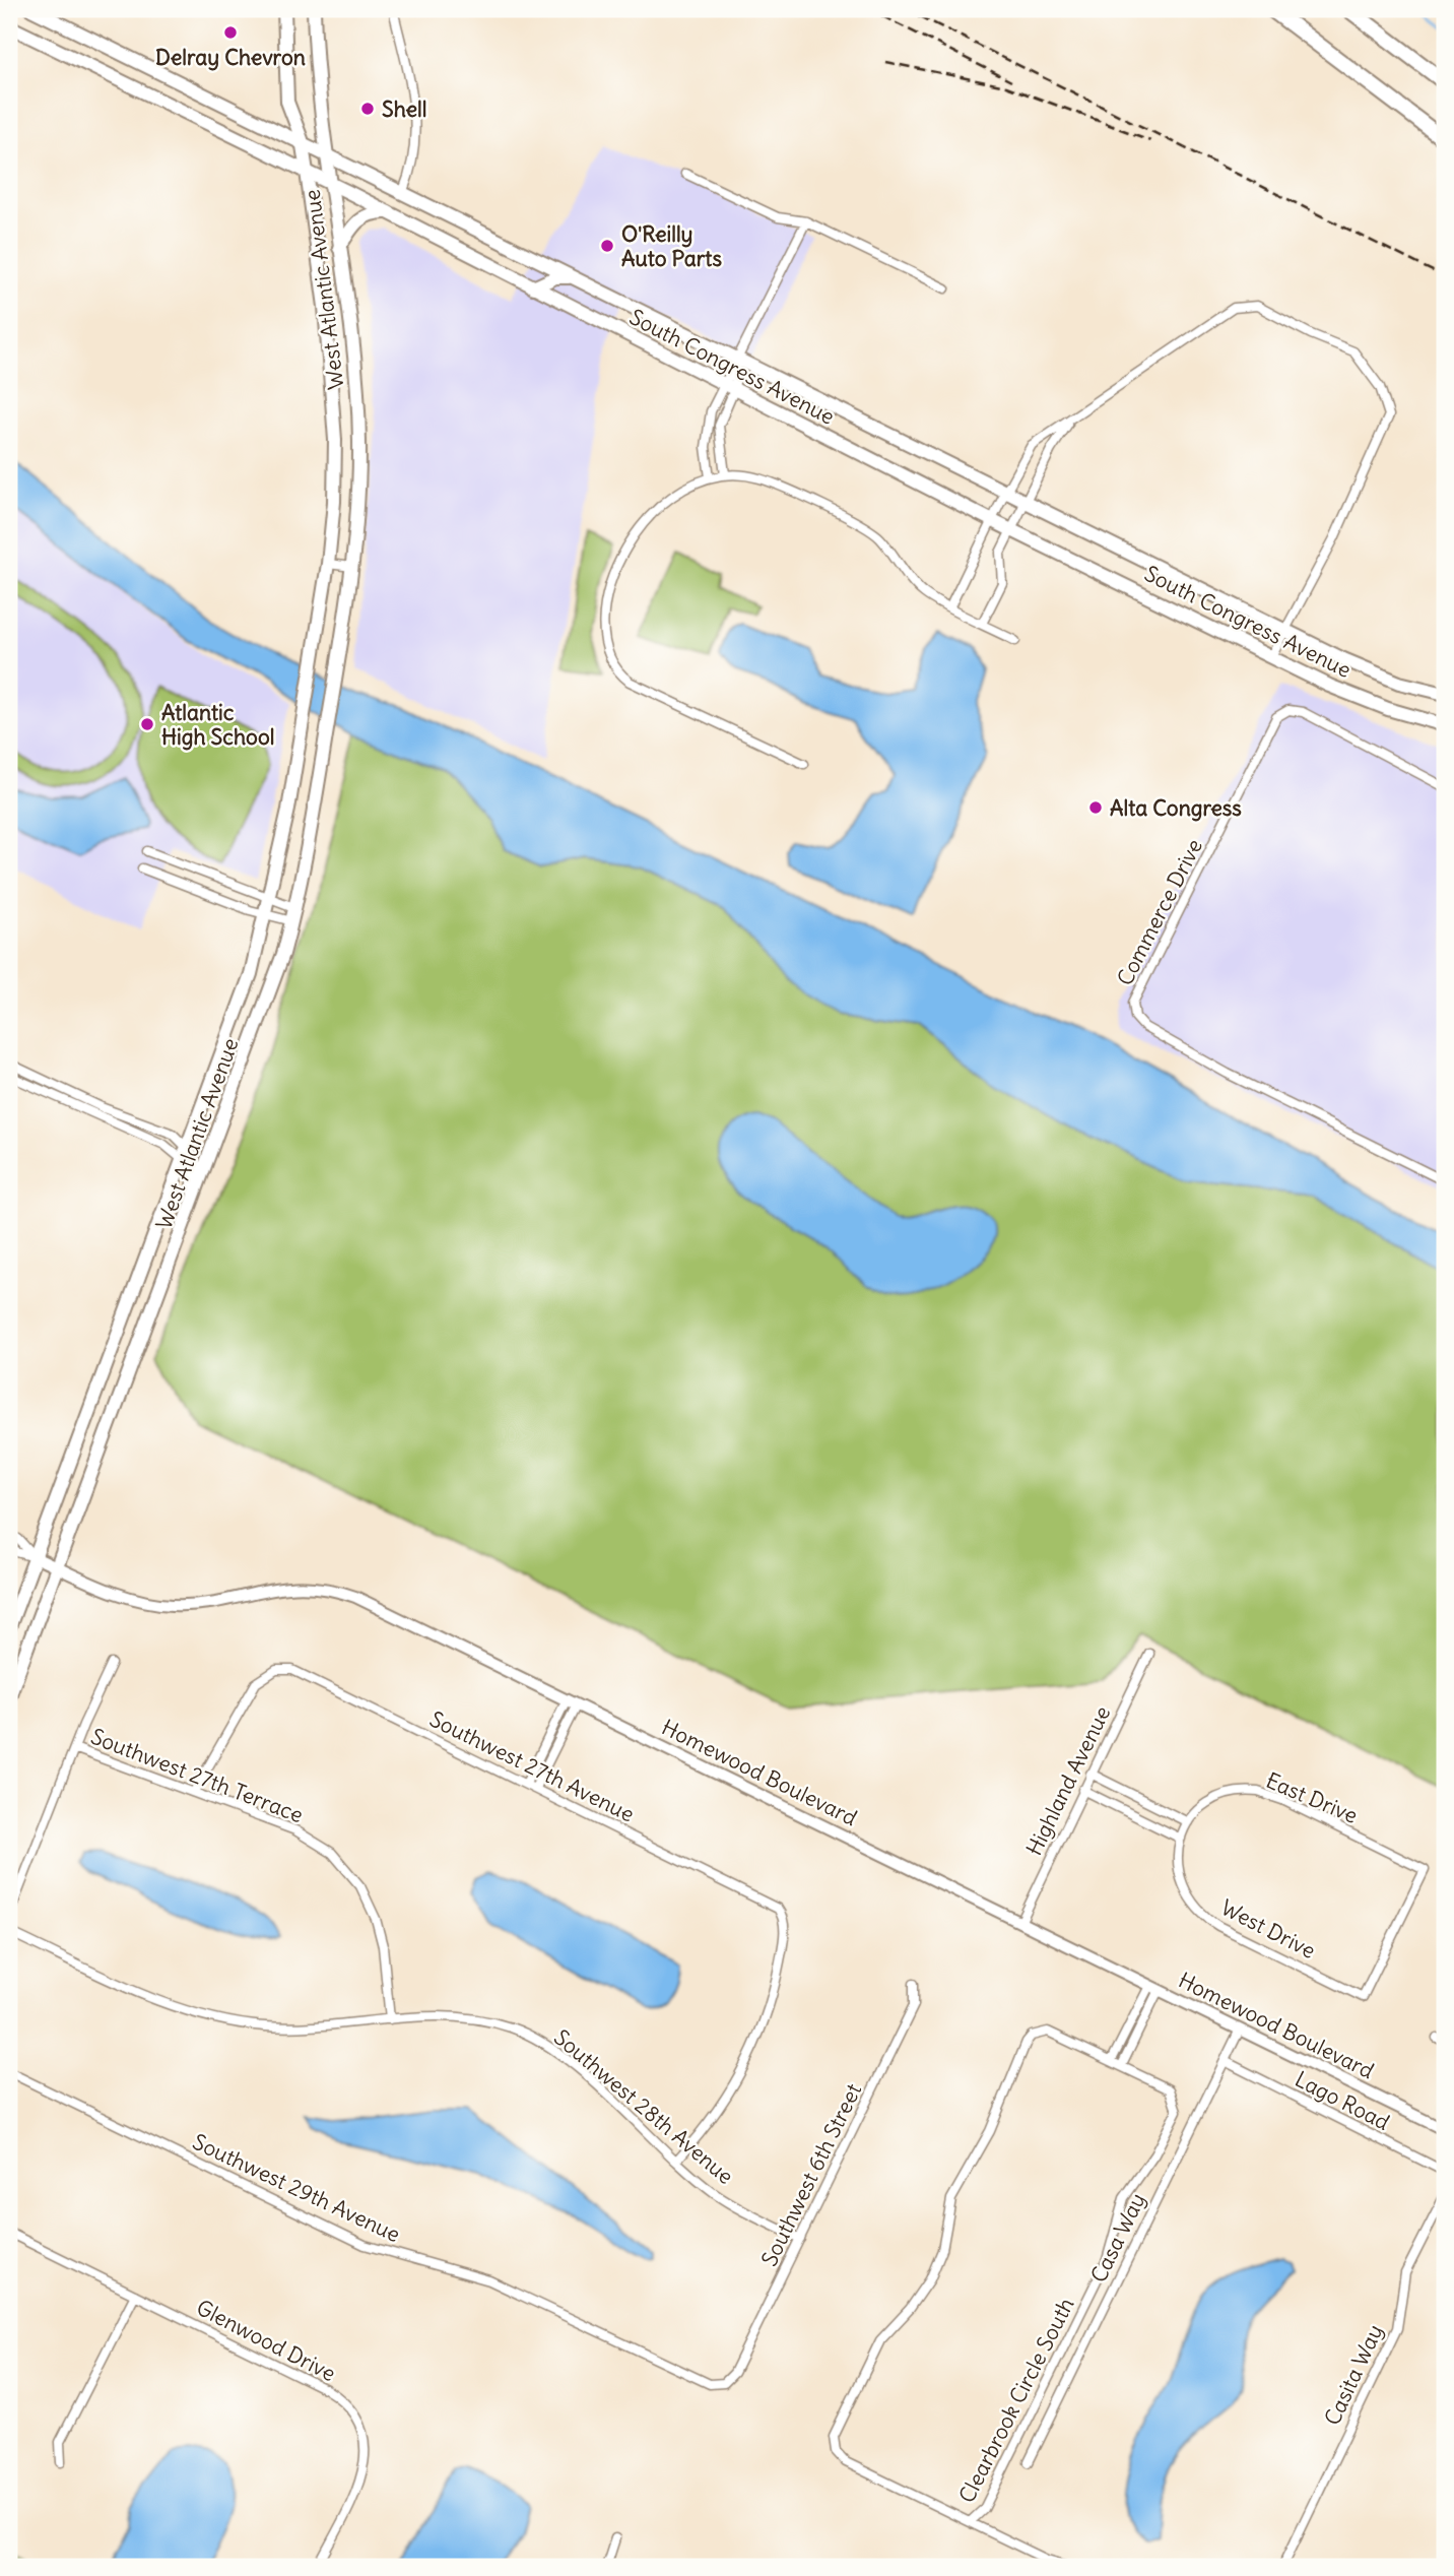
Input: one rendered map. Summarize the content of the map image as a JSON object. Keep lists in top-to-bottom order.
{
  "streets": {
    "main road": ["West Atlantic Avenue", "South Congress Avenue"],
    "street": [
      "Commerce Drive",
      "Southwest 27th Avenue",
      "Homewood Boulevard",
      "Southwest 27th Terrace",
      "Highland Avenue",
      "East Drive",
      "West Drive",
      "Lago Road",
      "Southwest 28th Avenue",
      "Southwest 6th Street",
      "Southwest 29th Avenue",
      "Casa Way",
      "Glenwood Drive",
      "Casita Way",
      "Clearbrook Circle South"
    ]
  },
  "crossings": [
    ["West Atlantic Avenue", "South Congress Avenue"],
    ["West Atlantic Avenue", "Homewood Boulevard"],
    ["Southwest 27th Avenue", "Southwest 27th Terrace"],
    ["Southwest 27th Avenue", "Southwest 28th Avenue"],
    ["Homewood Boulevard", "Highland Avenue"],
    ["Homewood Boulevard", "Casa Way"],
    ["Southwest 27th Terrace", "Southwest 28th Avenue"],
    ["East Drive", "West Drive"],
    ["Lago Road", "Casa Way"],
    ["Southwest 28th Avenue", "Southwest 6th Street"],
    ["Southwest 6th Street", "Southwest 29th Avenue"]
  ],
  "places": [
    "Delray Chevron",
    "Shell",
    "O'Reilly Auto Parts",
    "Atlantic High School",
    "Alta Congress"
  ]
}
